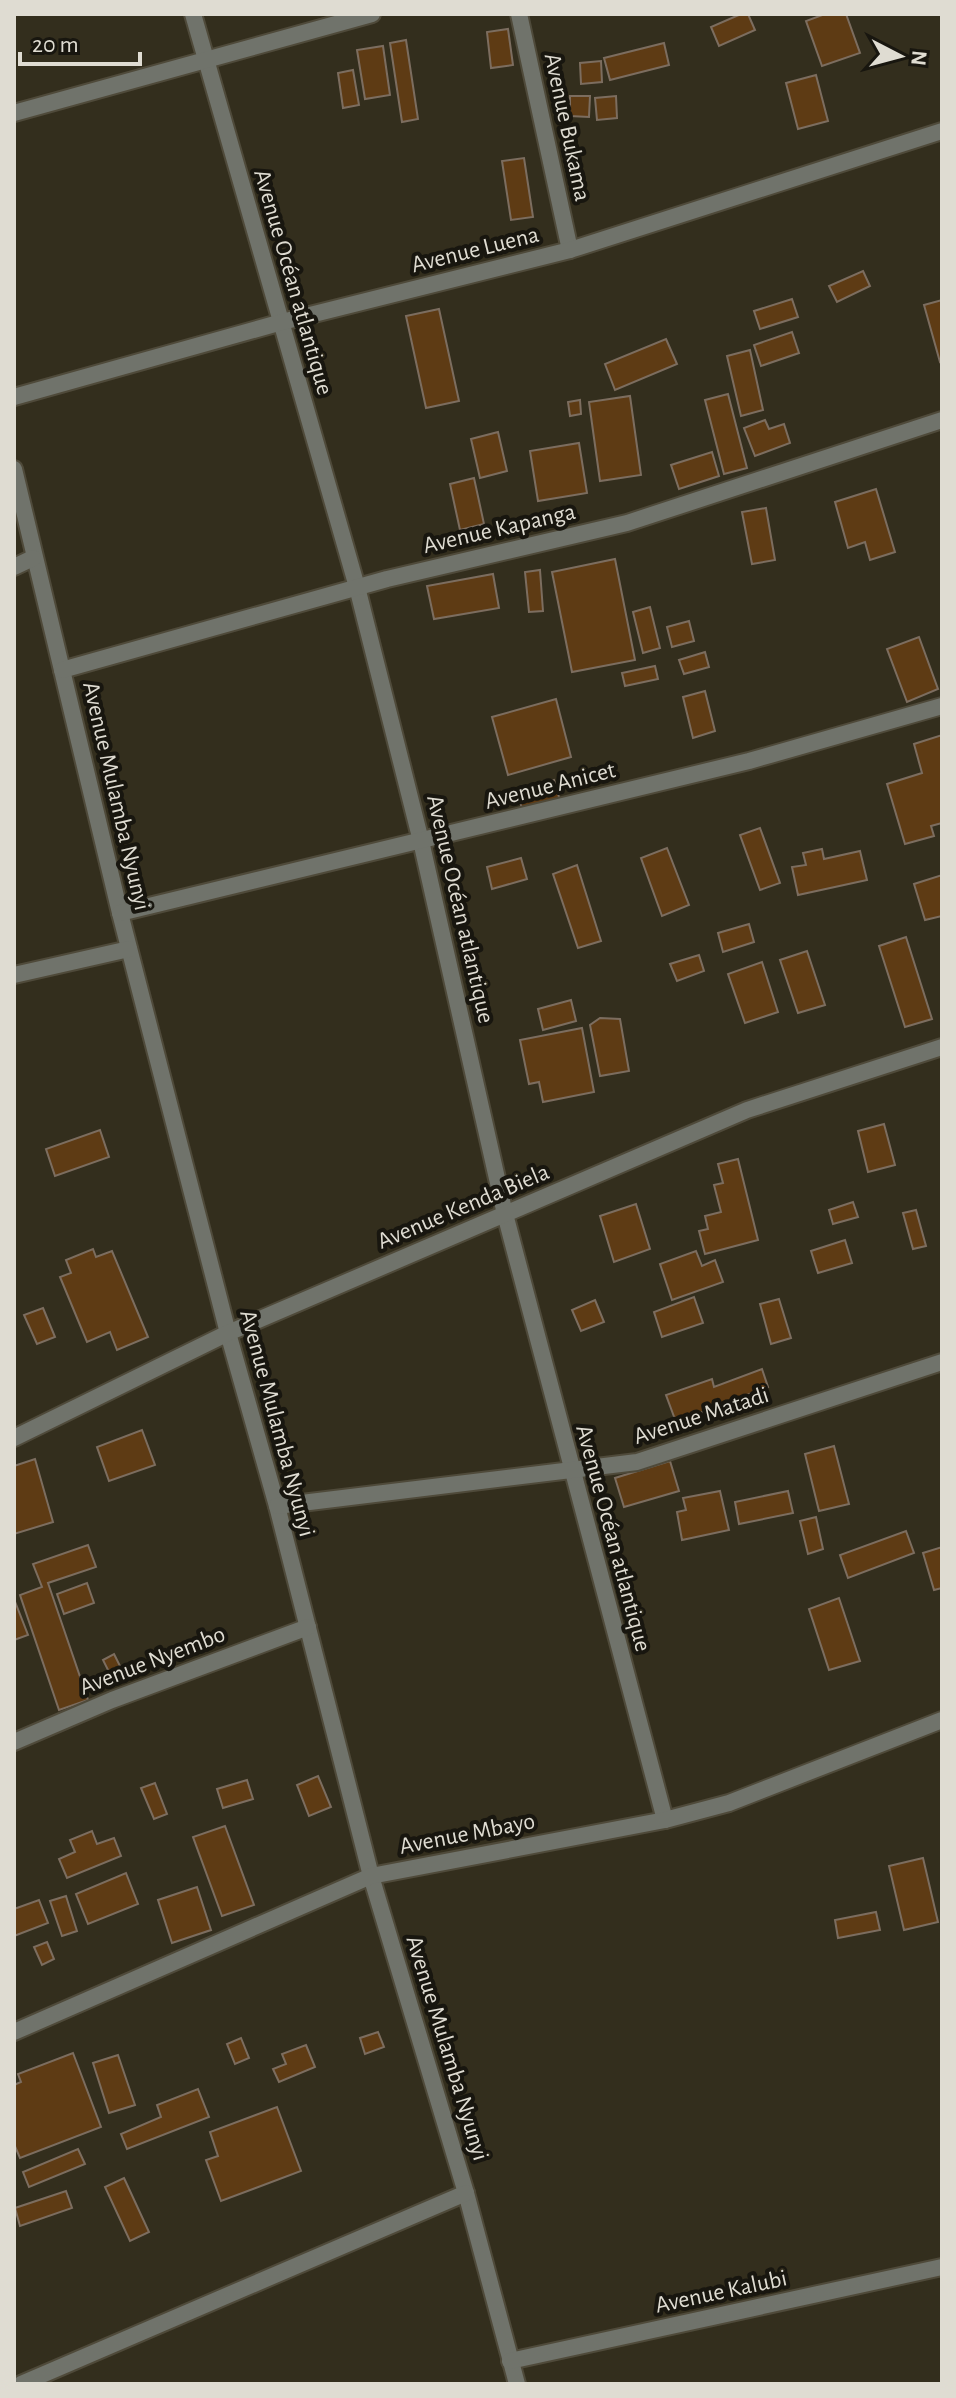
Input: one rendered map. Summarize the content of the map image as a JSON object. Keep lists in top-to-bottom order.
{
  "streets": {
    "street": [
      "Avenue Bukama",
      "Avenue Luena",
      "Avenue Océan atlantique",
      "Avenue Kapanga",
      "Avenue Anicet",
      "Avenue Mulamba Nyunyi",
      "Avenue Kenda Biela",
      "Avenue Matadi",
      "Avenue Nyembo",
      "Avenue Mbayo",
      "Avenue Kalubi"
    ]
  },
  "crossings": [
    ["Avenue Bukama", "Avenue Luena"],
    ["Avenue Luena", "Avenue Océan atlantique"],
    ["Avenue Océan atlantique", "Avenue Kapanga"],
    ["Avenue Océan atlantique", "Avenue Anicet"],
    ["Avenue Océan atlantique", "Avenue Kenda Biela"],
    ["Avenue Océan atlantique", "Avenue Matadi"],
    ["Avenue Océan atlantique", "Avenue Mbayo"],
    ["Avenue Kapanga", "Avenue Mulamba Nyunyi"],
    ["Avenue Anicet", "Avenue Mulamba Nyunyi"],
    ["Avenue Mulamba Nyunyi", "Avenue Kenda Biela"],
    ["Avenue Mulamba Nyunyi", "Avenue Matadi"],
    ["Avenue Mulamba Nyunyi", "Avenue Nyembo"],
    ["Avenue Mulamba Nyunyi", "Avenue Mbayo"],
    ["Avenue Mulamba Nyunyi", "Avenue Kalubi"]
  ],
  "scale_bar": "20 m",
  "north": "right"
}
